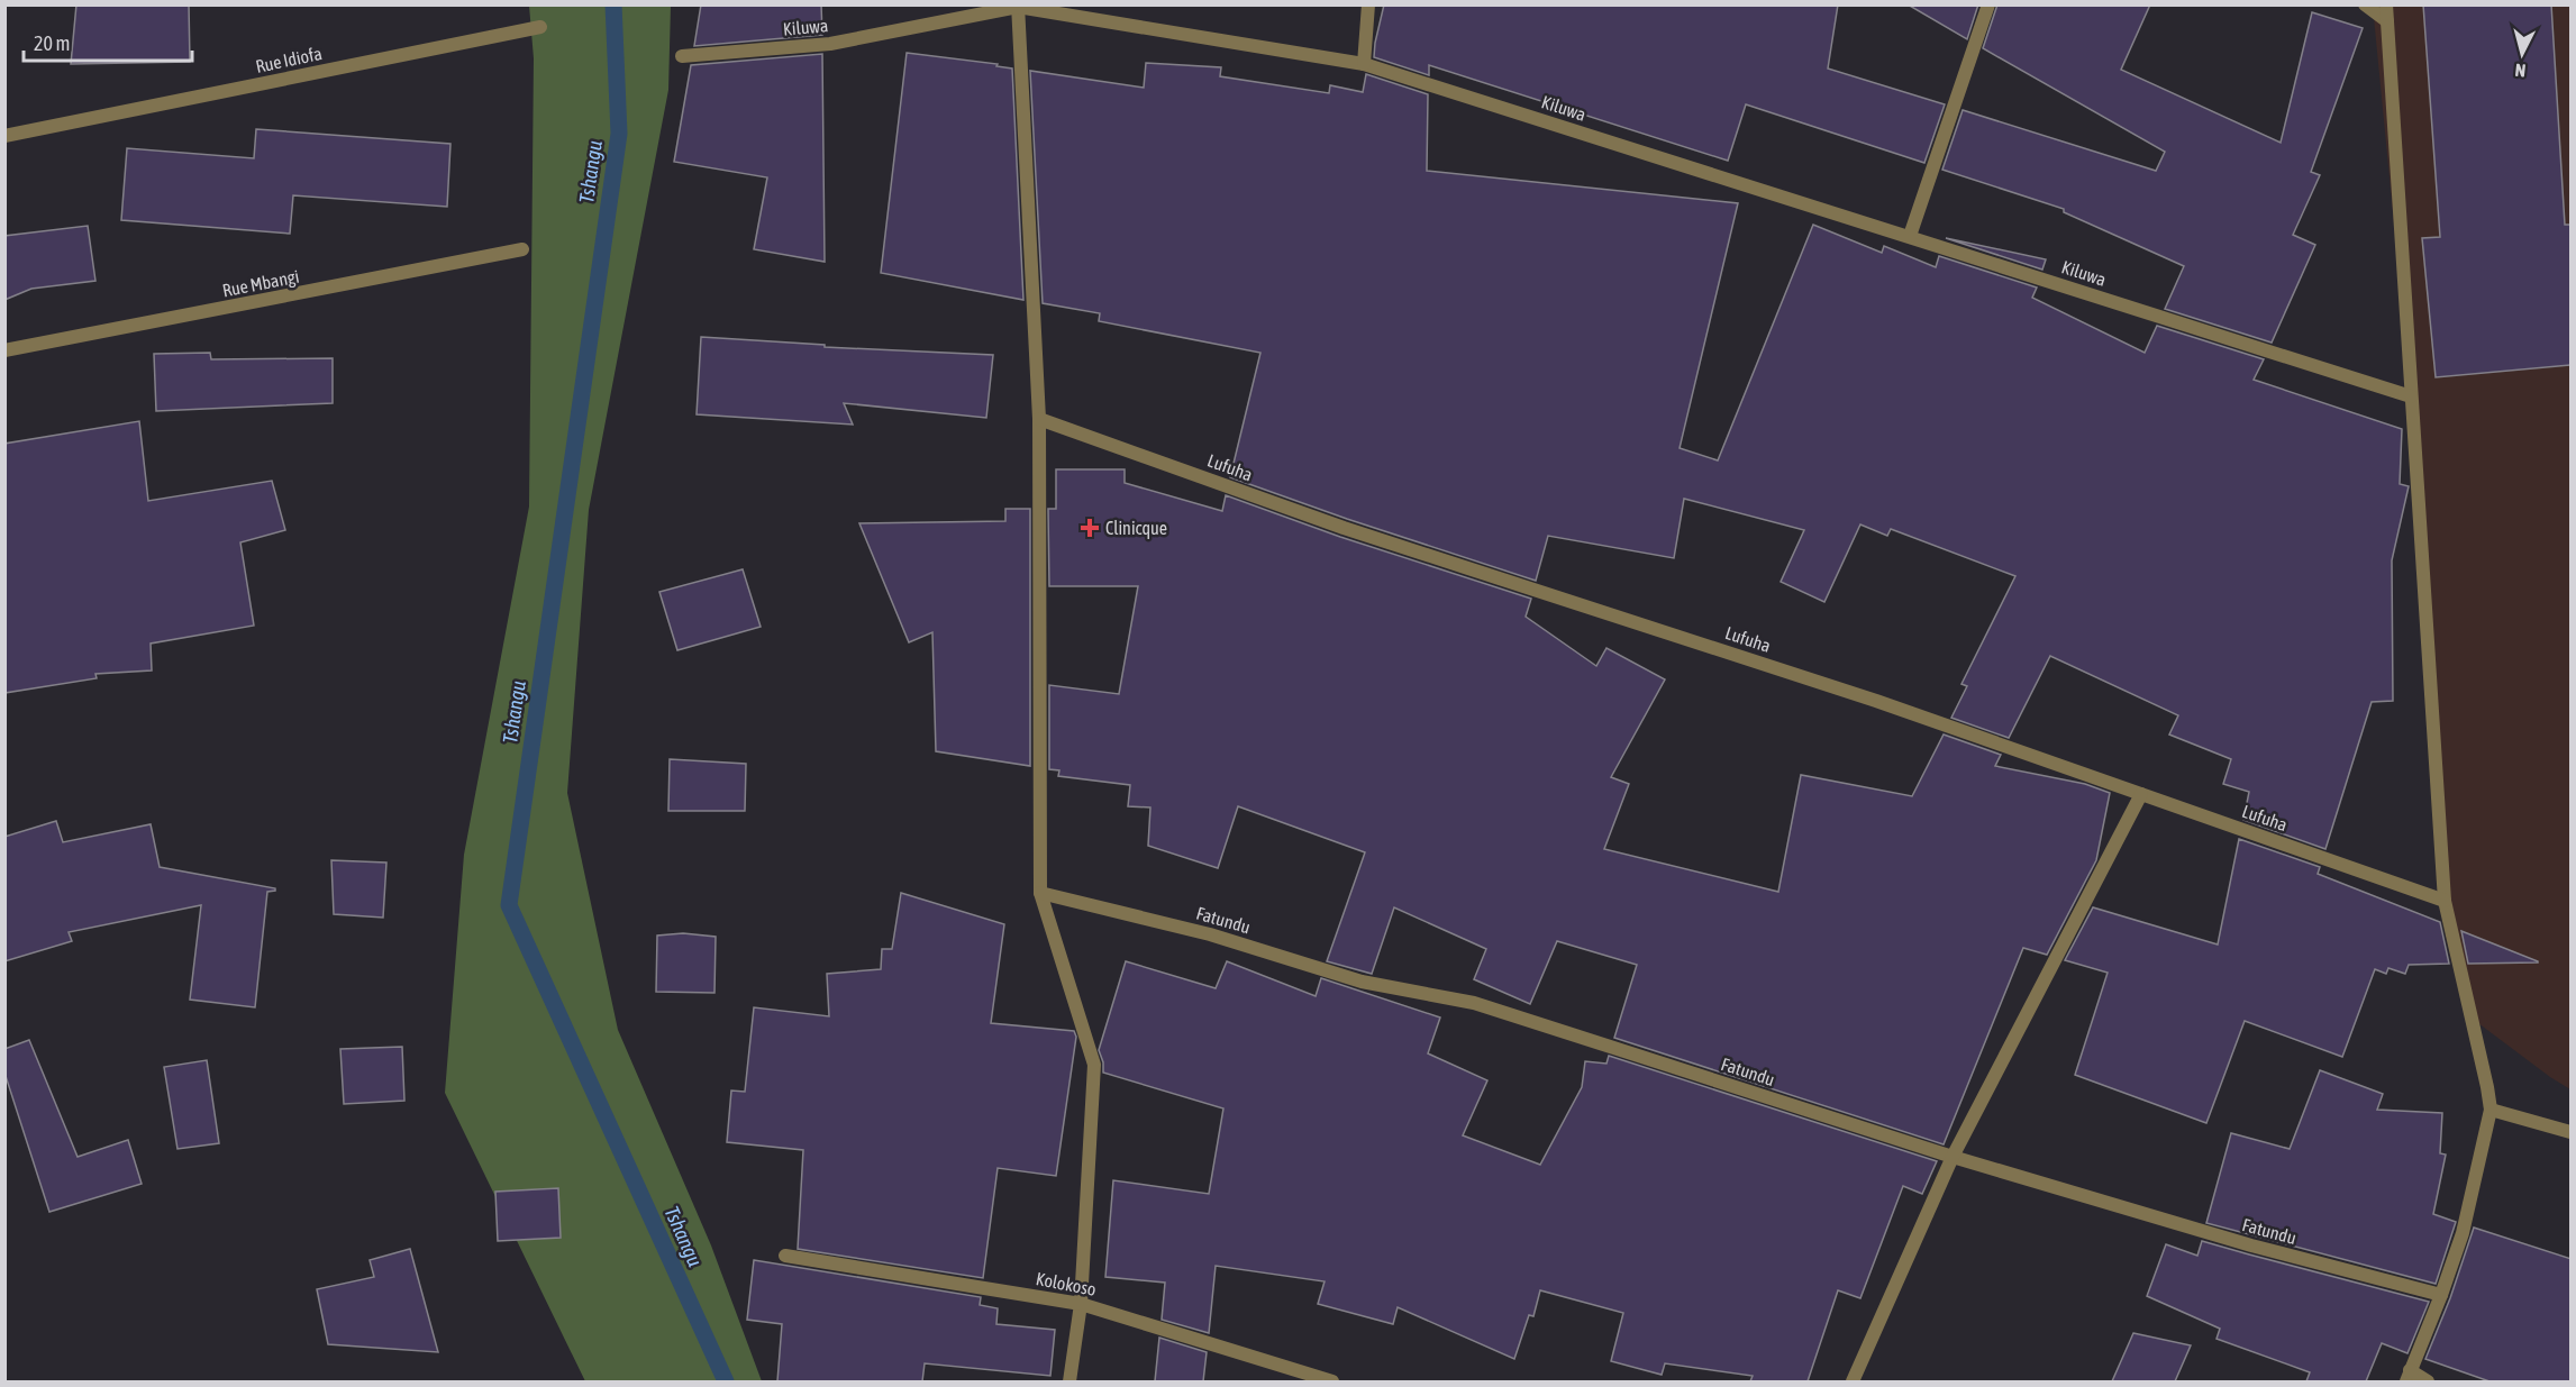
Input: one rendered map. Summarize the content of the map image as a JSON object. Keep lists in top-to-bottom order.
{
  "streets": {
    "street": [
      "Kiluwa",
      "Rue Idiofa",
      "Rue Mbangi",
      "Lufuha",
      "Fatundu",
      "Kolokoso"
    ]
  },
  "water": ["Tshangu"],
  "places": {
    "health": ["Clinicque"]
  },
  "scale_bar": "20 m",
  "north": "bottom"
}
